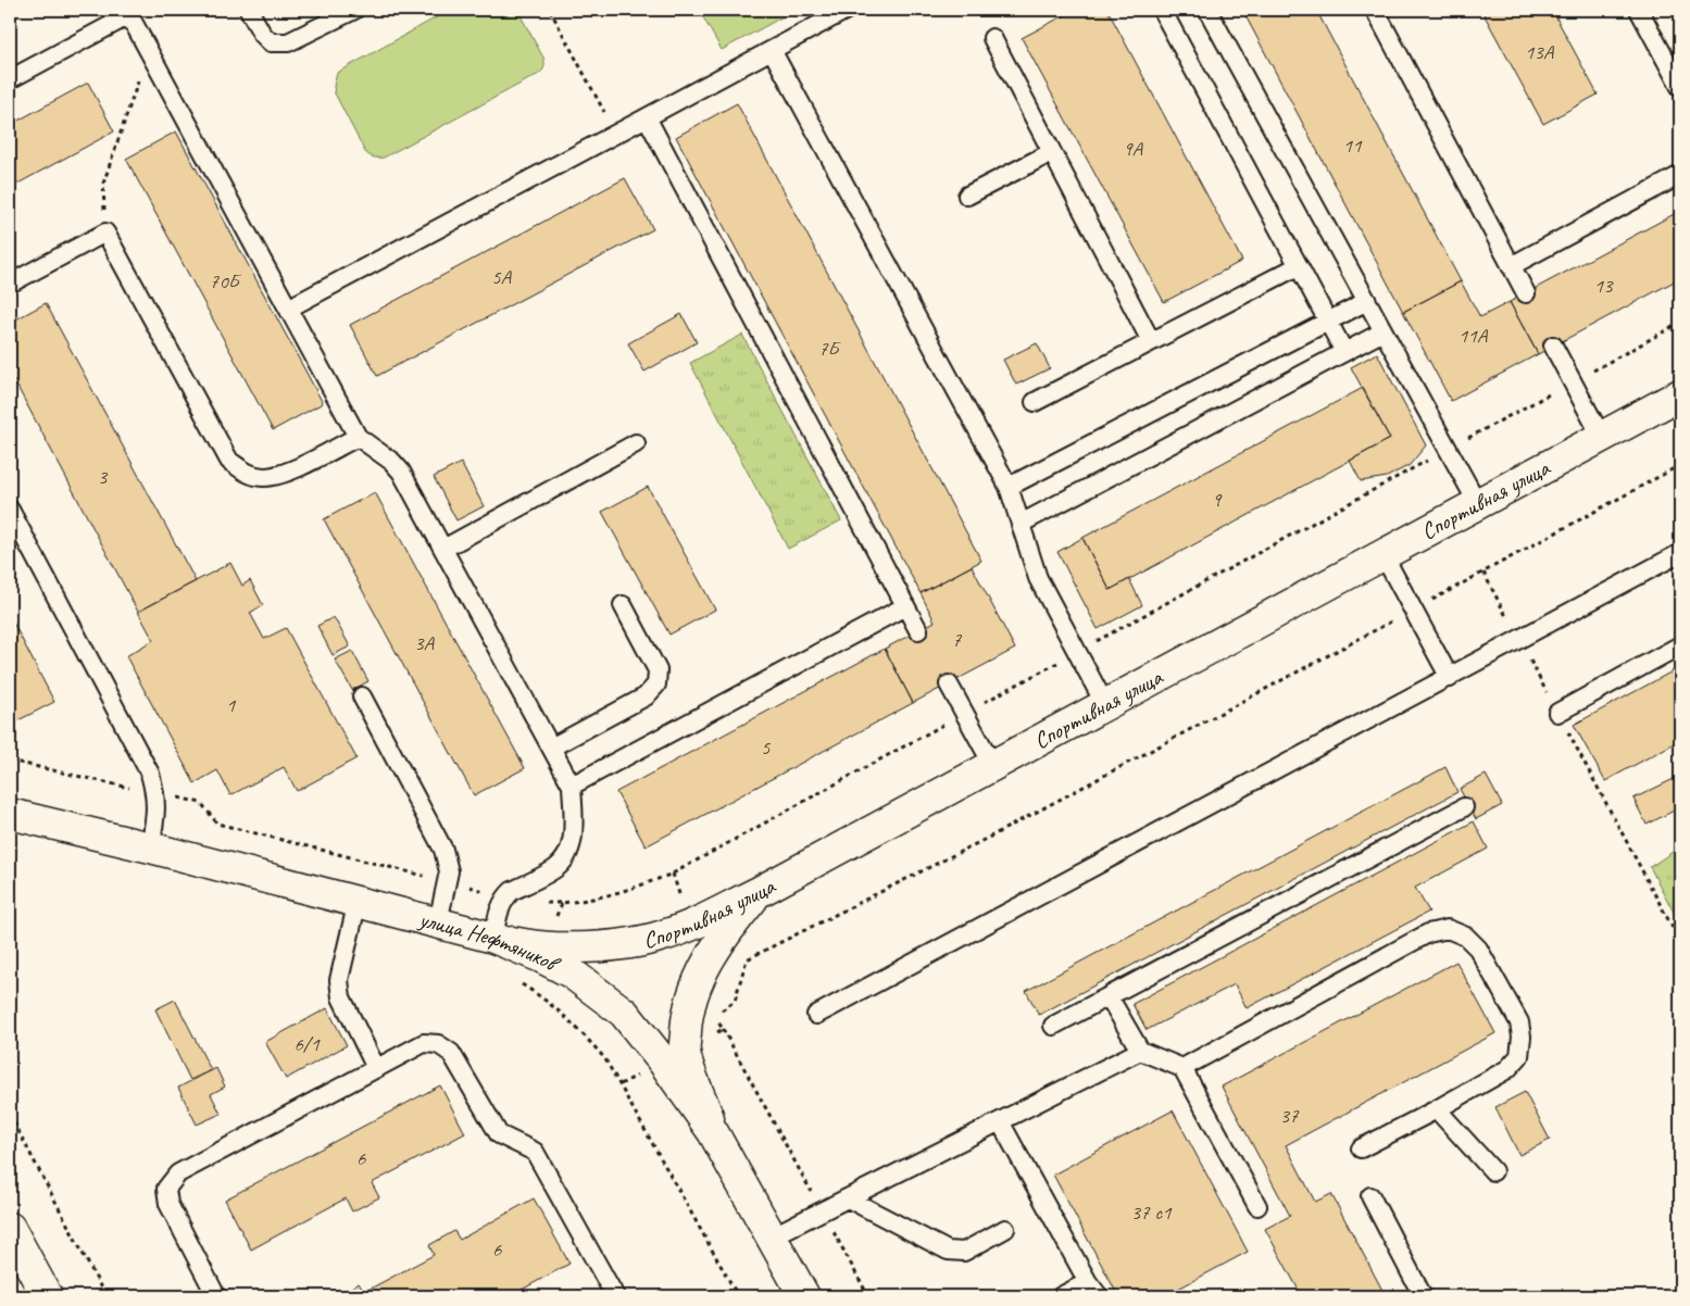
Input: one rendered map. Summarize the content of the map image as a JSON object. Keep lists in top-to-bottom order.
{
  "streets": {
    "street": ["Спортивная улица", "улица Нефтяников"]
  },
  "crossings": [
    ["Спортивная улица", "улица Нефтяников"]
  ],
  "house_numbers": [
    "13А",
    "11",
    "9А",
    "5А",
    "70Б",
    "13",
    "11А",
    "7Б",
    "3",
    "9",
    "7",
    "3А",
    "1",
    "5",
    "6/1",
    "37",
    "6",
    "37 с1",
    "6"
  ]
}
